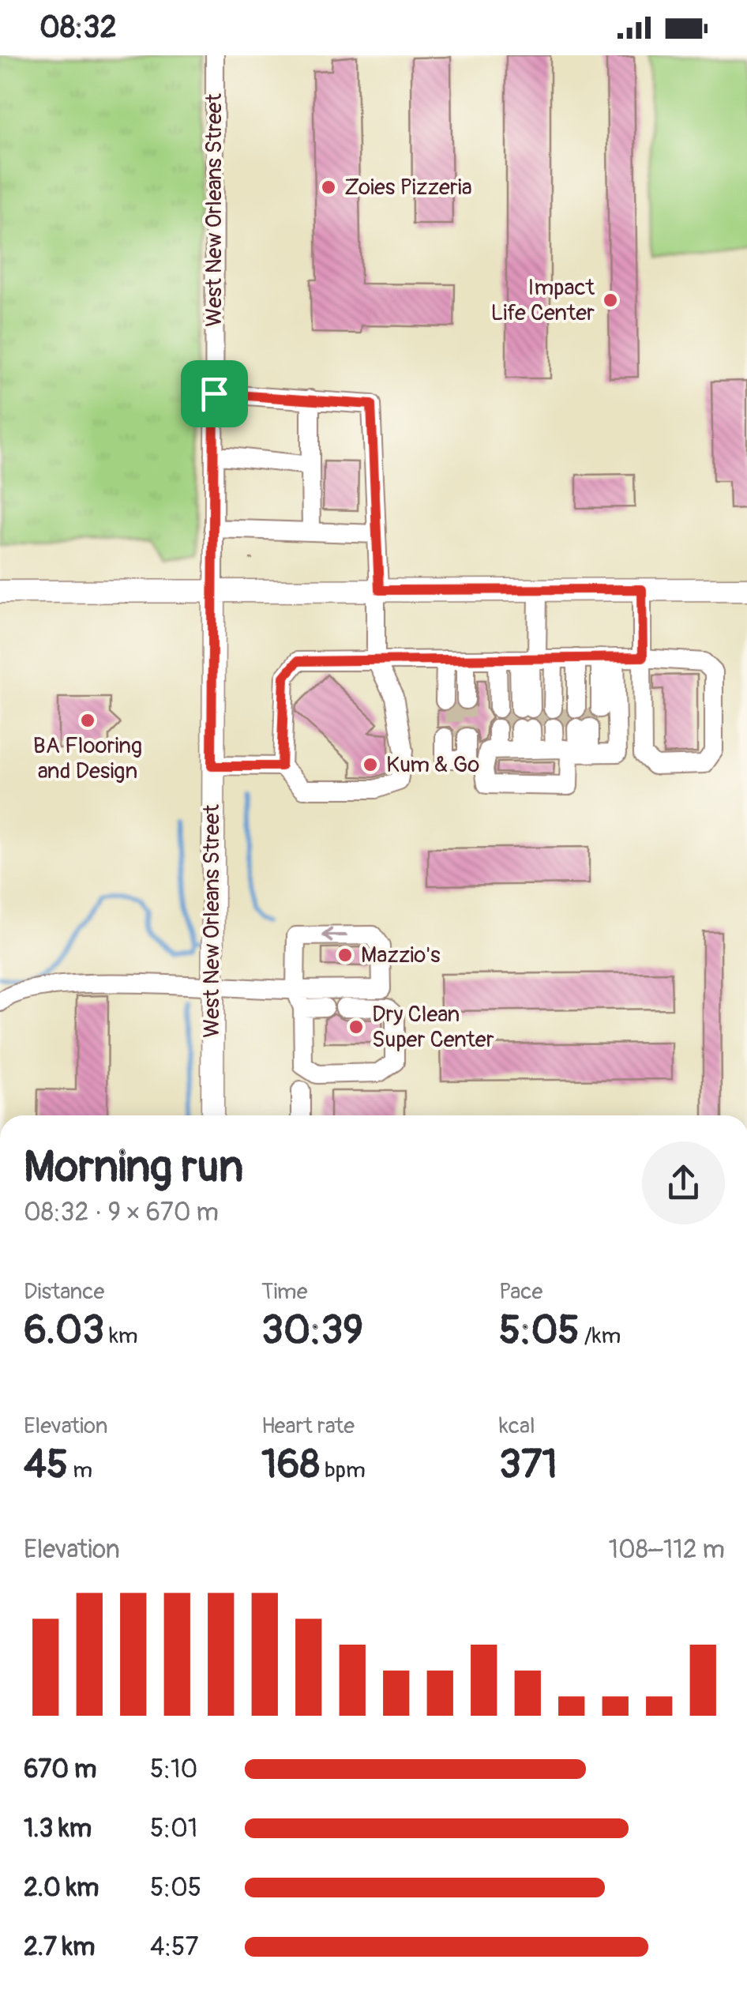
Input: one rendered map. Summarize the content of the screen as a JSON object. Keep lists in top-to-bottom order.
{
  "streets": {
    "main road": ["West New Orleans Street"]
  },
  "places": [
    "Zoies Pizzeria",
    "Impact Life Center",
    "BA Flooring and Design",
    "Kum & Go",
    "Mazzio's",
    "Dry Clean Super Center"
  ],
  "page": {
    "status": "08:32",
    "heading": ["Morning run", "08:32 · 9 × 670 m"],
    "stats": [
      ["Distance", "6.03 km"],
      ["Time", "30:39"],
      ["Pace", "5:05 /km"],
      ["Elevation", "45 m"],
      ["Heart rate", "168 bpm"],
      ["kcal", "371"]
    ],
    "chart": ["Elevation", "108–112 m"],
    "list": [
      {
        "name": "670 m",
        "note": "5:10"
      },
      {
        "name": "1.3 km",
        "note": "5:01"
      },
      {
        "name": "2.0 km",
        "note": "5:05"
      },
      {
        "name": "2.7 km",
        "note": "4:57"
      }
    ]
  }
}
